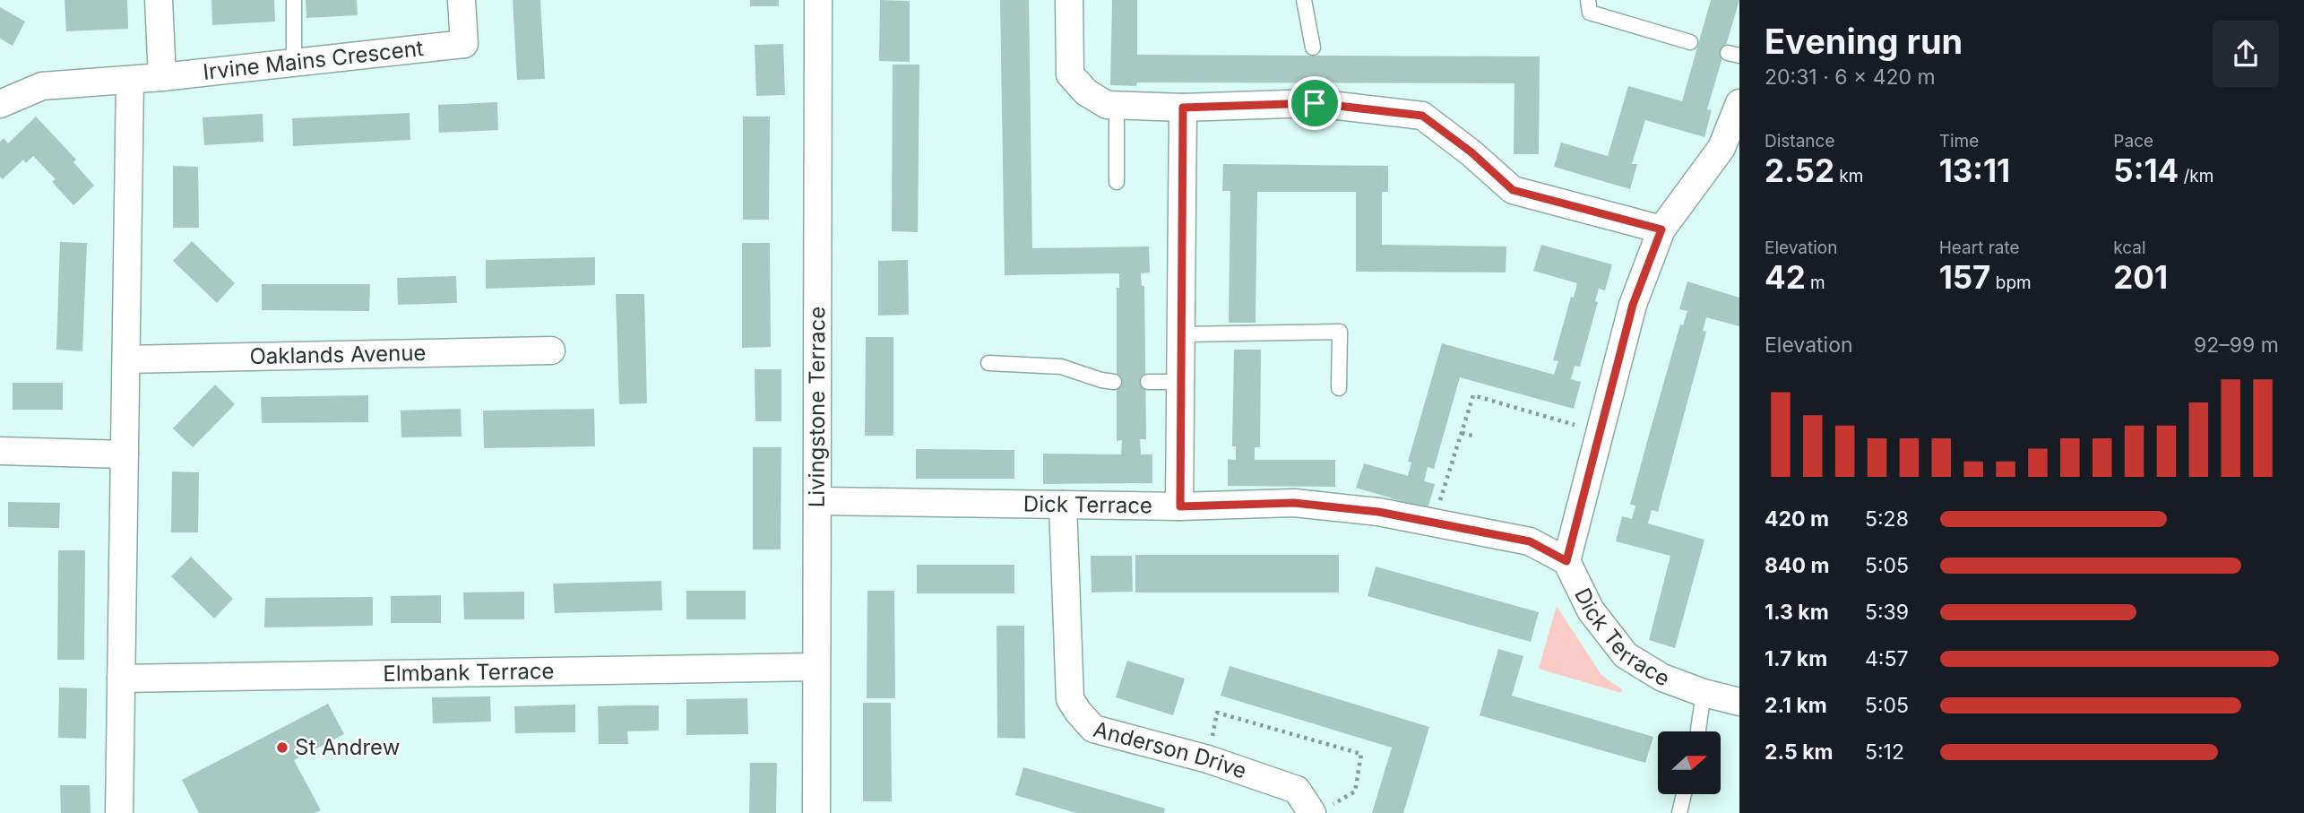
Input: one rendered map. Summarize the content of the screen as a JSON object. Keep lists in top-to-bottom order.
{
  "streets": {
    "street": [
      "Irvine Mains Crescent",
      "Oaklands Avenue",
      "Livingstone Terrace",
      "Dick Terrace",
      "Elmbank Terrace",
      "Anderson Drive"
    ]
  },
  "crossings": [
    ["Livingstone Terrace", "Dick Terrace"],
    ["Livingstone Terrace", "Elmbank Terrace"],
    ["Dick Terrace", "Anderson Drive"]
  ],
  "places": ["St Andrew"],
  "north": "right",
  "page": {
    "heading": ["Evening run", "20:31 · 6 × 420 m"],
    "stats": [
      ["Distance", "2.52 km"],
      ["Time", "13:11"],
      ["Pace", "5:14 /km"],
      ["Elevation", "42 m"],
      ["Heart rate", "157 bpm"],
      ["kcal", "201"]
    ],
    "chart": ["Elevation", "92–99 m"],
    "list": [
      {
        "name": "420 m",
        "note": "5:28"
      },
      {
        "name": "840 m",
        "note": "5:05"
      },
      {
        "name": "1.3 km",
        "note": "5:39"
      },
      {
        "name": "1.7 km",
        "note": "4:57"
      },
      {
        "name": "2.1 km",
        "note": "5:05"
      },
      {
        "name": "2.5 km",
        "note": "5:12"
      }
    ]
  }
}
